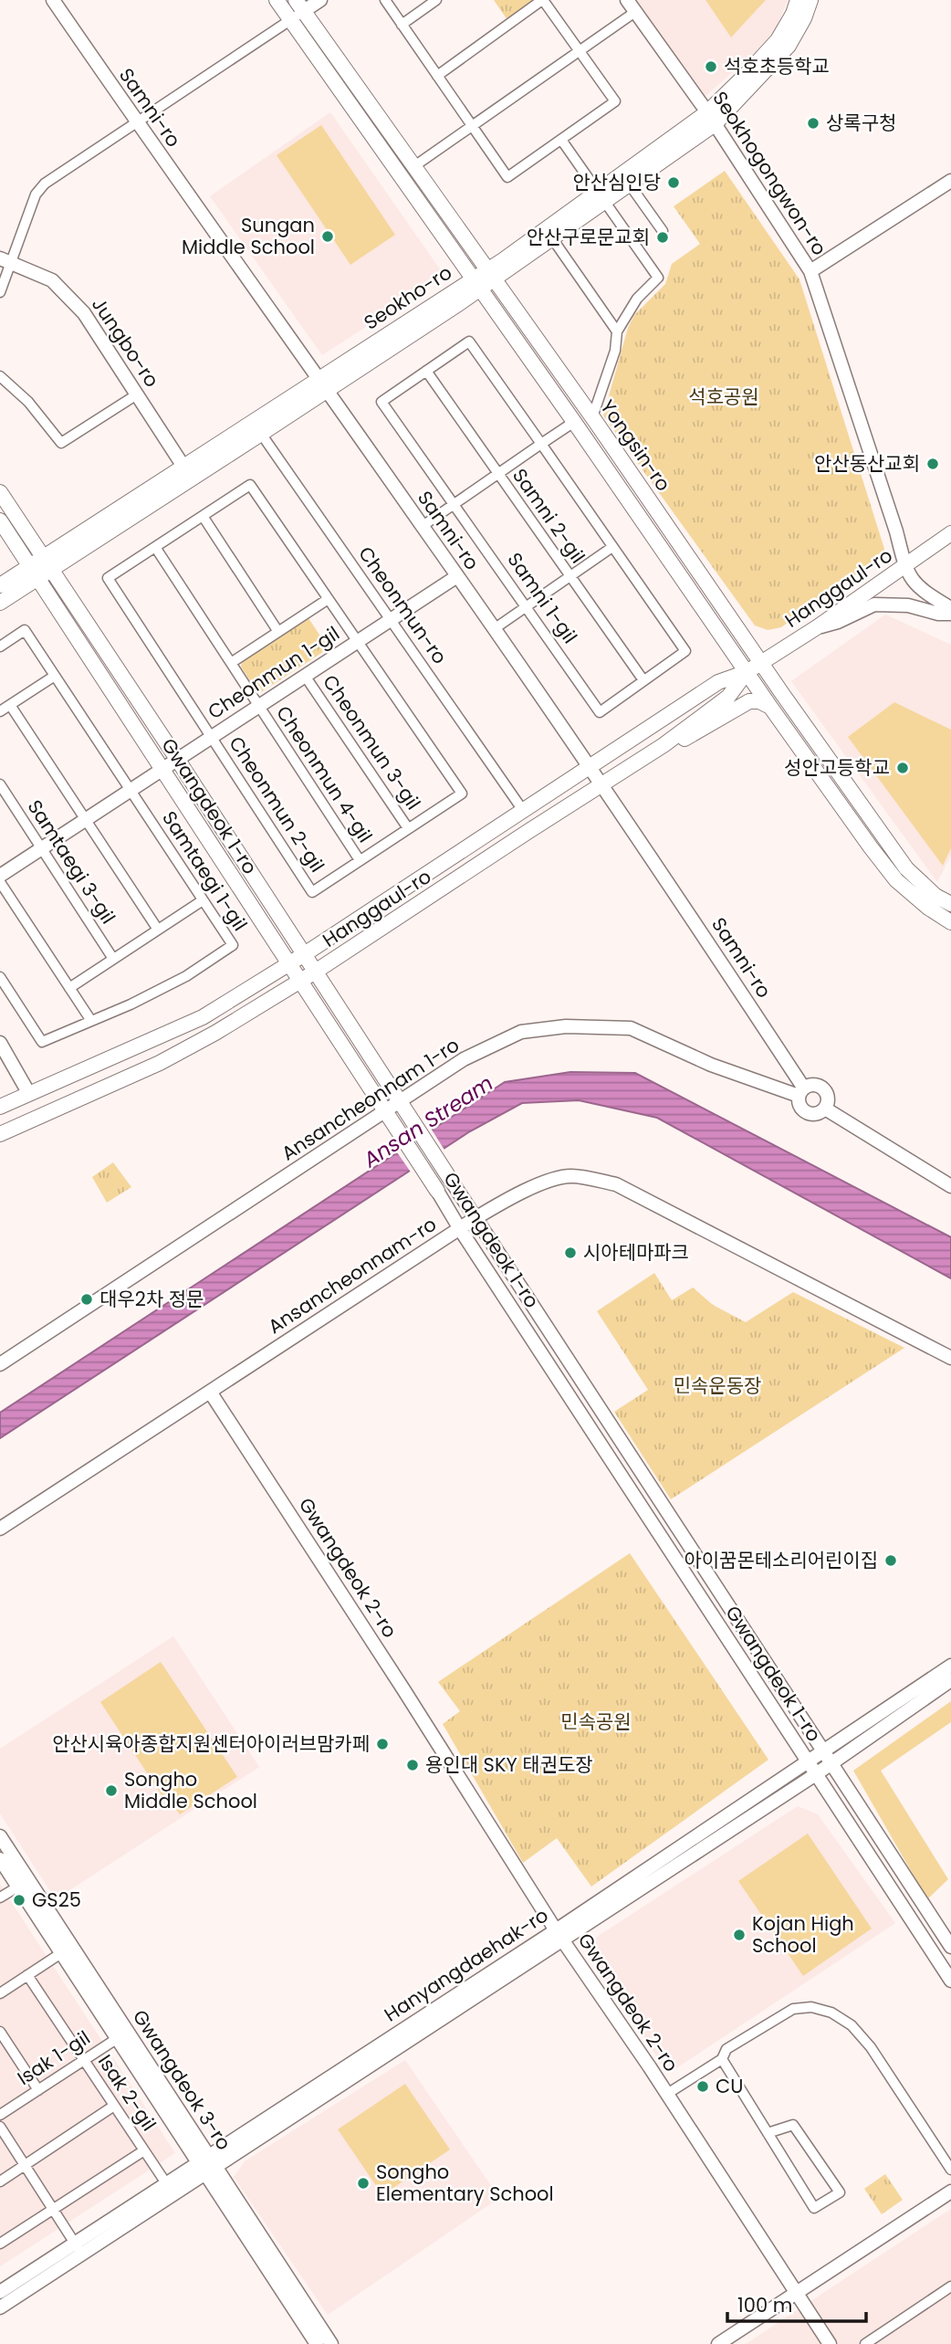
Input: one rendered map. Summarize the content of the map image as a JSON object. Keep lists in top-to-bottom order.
{
  "streets": {
    "main road": [
      "Seokho-ro",
      "Yongsin-ro",
      "Hanggaul-ro",
      "Gwangdeok 1-ro"
    ],
    "street": [
      "Samni-ro",
      "Seokhogongwon-ro",
      "Jungbo-ro",
      "Samni 2-gil",
      "Samni 1-gil",
      "Cheonmun-ro",
      "Cheonmun 1-gil",
      "Cheonmun 3-gil",
      "Cheonmun 4-gil",
      "Cheonmun 2-gil",
      "Samtaegi 3-gil",
      "Samtaegi 1-gil",
      "Ansancheonnam 1-ro",
      "Ansancheonnam-ro",
      "Gwangdeok 2-ro",
      "Hanyangdaehak-ro",
      "Isak 1-gil",
      "Gwangdeok 3-ro",
      "Isak 2-gil"
    ]
  },
  "crossings": [
    ["Samni-ro", "Seokho-ro"],
    ["Samni-ro", "Hanggaul-ro"],
    ["Samni-ro", "Cheonmun 1-gil"],
    ["Samni-ro", "Ansancheonnam 1-ro"],
    ["Seokhogongwon-ro", "Seokho-ro"],
    ["Seokhogongwon-ro", "Hanggaul-ro"],
    ["Seokho-ro", "Jungbo-ro"],
    ["Seokho-ro", "Yongsin-ro"],
    ["Seokho-ro", "Cheonmun-ro"],
    ["Seokho-ro", "Gwangdeok 1-ro"],
    ["Yongsin-ro", "Hanggaul-ro"],
    ["Samni 2-gil", "Samni 1-gil"],
    ["Hanggaul-ro", "Cheonmun-ro"],
    ["Hanggaul-ro", "Gwangdeok 1-ro"],
    ["Cheonmun-ro", "Cheonmun 1-gil"],
    ["Cheonmun 1-gil", "Cheonmun 3-gil"],
    ["Cheonmun 1-gil", "Cheonmun 4-gil"],
    ["Cheonmun 1-gil", "Cheonmun 2-gil"],
    ["Cheonmun 1-gil", "Gwangdeok 1-ro"],
    ["Cheonmun 1-gil", "Samtaegi 3-gil"],
    ["Cheonmun 1-gil", "Samtaegi 1-gil"],
    ["Cheonmun 3-gil", "Cheonmun 2-gil"],
    ["Cheonmun 4-gil", "Cheonmun 2-gil"],
    ["Gwangdeok 1-ro", "Ansancheonnam 1-ro"],
    ["Gwangdeok 1-ro", "Ansancheonnam-ro"],
    ["Gwangdeok 1-ro", "Hanyangdaehak-ro"],
    ["Ansancheonnam-ro", "Gwangdeok 2-ro"],
    ["Gwangdeok 2-ro", "Hanyangdaehak-ro"],
    ["Hanyangdaehak-ro", "Gwangdeok 3-ro"],
    ["Isak 1-gil", "Gwangdeok 3-ro"],
    ["Isak 1-gil", "Isak 2-gil"]
  ],
  "water": ["Ansan Stream"],
  "parks": ["석호공원", "민속운동장", "민속공원"],
  "places": [
    "석호초등학교",
    "상록구청",
    "안산심인당",
    "Sungan Middle School",
    "안산구로문교회",
    "안산동산교회",
    "성안고등학교",
    "시아테마파크",
    "대우2차 정문",
    "아이꿈몬테소리어린이집",
    "안산시육아종합지원센터아이러브맘카페",
    "용인대 SKY 태권도장",
    "Songho Middle School",
    "GS25",
    "Kojan High School",
    "CU",
    "Songho Elementary School"
  ],
  "scale_bar": "100 m"
}
